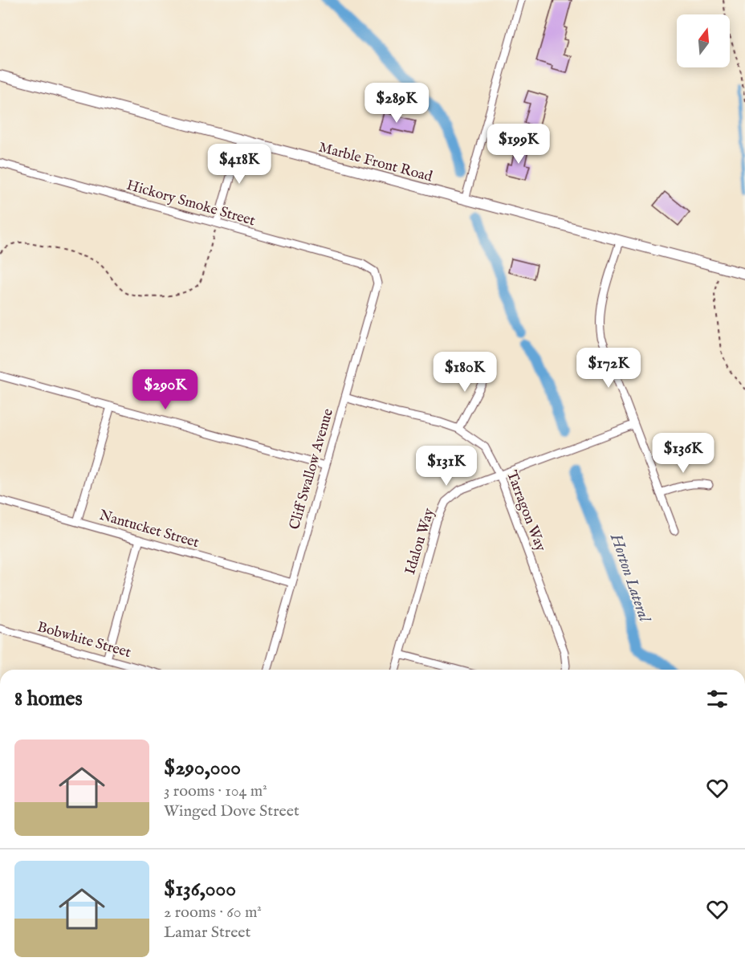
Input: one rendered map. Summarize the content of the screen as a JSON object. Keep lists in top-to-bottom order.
{
  "streets": {
    "street": [
      "Marble Front Road",
      "Hickory Smoke Street",
      "Cliff Swallow Avenue",
      "Tarragon Way",
      "Nantucket Street",
      "Idalou Way",
      "Bobwhite Street"
    ]
  },
  "crossings": [
    ["Hickory Smoke Street", "Cliff Swallow Avenue"],
    ["Cliff Swallow Avenue", "Tarragon Way"],
    ["Cliff Swallow Avenue", "Nantucket Street"],
    ["Tarragon Way", "Idalou Way"]
  ],
  "water": ["Horton Lateral"],
  "north": "top",
  "page": {
    "price": [
      "$289K",
      "$199K",
      "$418K",
      "$172K",
      "$180K",
      "$290K",
      "$136K",
      "$131K"
    ],
    "heading": "8 homes",
    "list": [
      {
        "name": "$290,000",
        "note": "3 rooms · 104 m² · Winged Dove Street"
      },
      {
        "name": "$136,000",
        "note": "2 rooms · 60 m² · Lamar Street"
      }
    ]
  }
}
